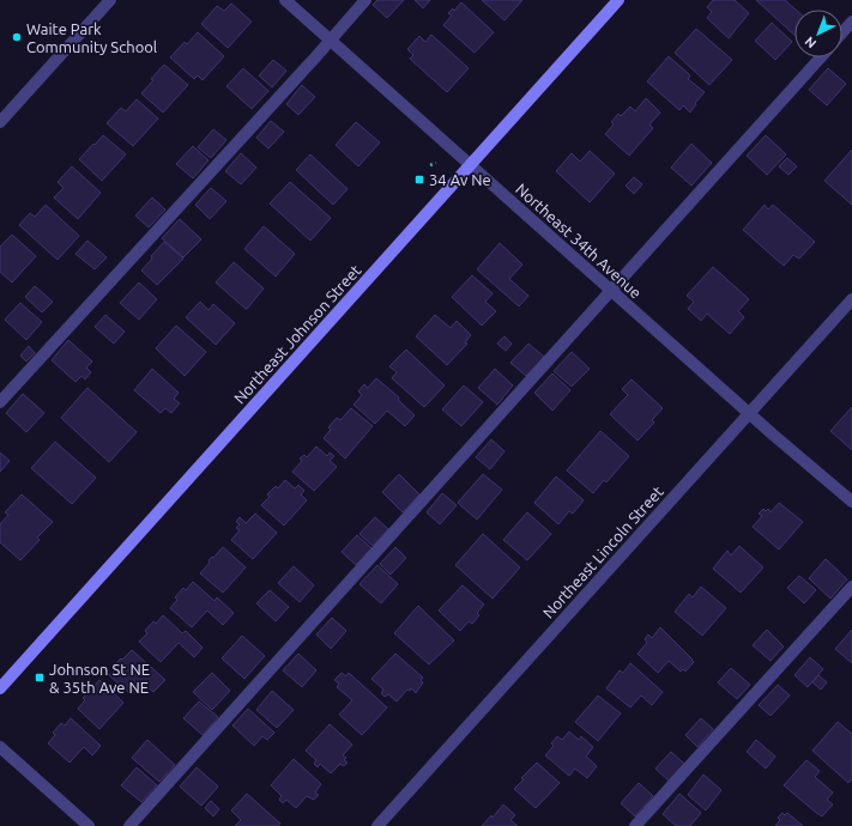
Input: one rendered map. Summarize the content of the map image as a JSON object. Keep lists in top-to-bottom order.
{
  "streets": {
    "street": ["Northeast 34th Avenue", "Northeast Johnson Street", "Northeast Lincoln Street"]
  },
  "crossings": [
    ["Northeast 34th Avenue", "Northeast Johnson Street"],
    ["Northeast 34th Avenue", "Northeast Lincoln Street"]
  ],
  "places": {
    "other": ["Waite Park Community School"],
    "transit": ["34 Av Ne", "Johnson St NE & 35th Ave NE"]
  },
  "north": "bottom left"
}
